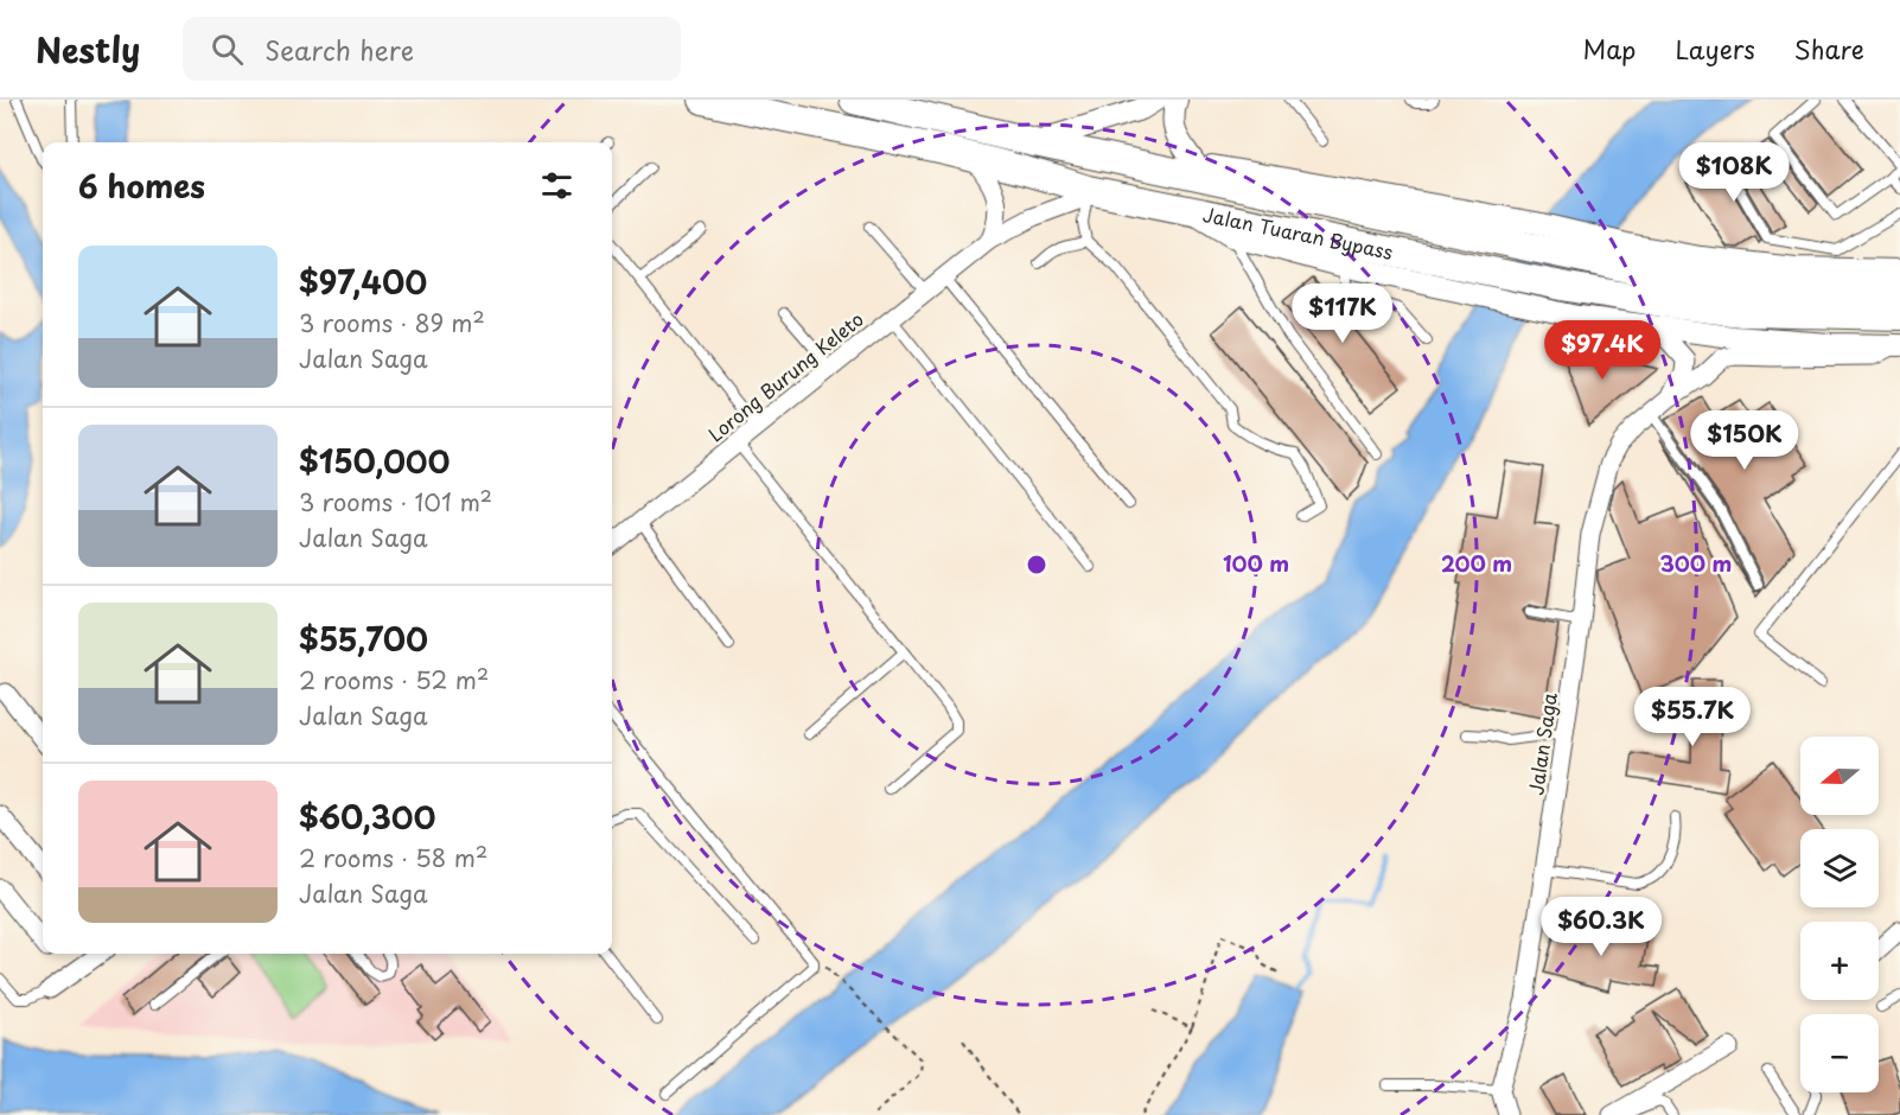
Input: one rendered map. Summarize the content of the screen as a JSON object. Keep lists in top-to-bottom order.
{
  "streets": {
    "highway": ["Jalan Tuaran Bypass"],
    "street": ["Lorong Burung Keleto", "Jalan Saga"]
  },
  "crossings": [
    ["Jalan Tuaran Bypass", "Lorong Burung Keleto"]
  ],
  "north": "left",
  "page": {
    "header": "Nestly",
    "search": "Search here",
    "nav": ["Map", "Layers", "Share"],
    "price": [
      "$108K",
      "$117K",
      "$97.4K",
      "$150K",
      "$55.7K",
      "$60.3K"
    ],
    "heading": "6 homes",
    "list": [
      {
        "name": "$97,400",
        "note": "3 rooms · 89 m² · Jalan Saga"
      },
      {
        "name": "$150,000",
        "note": "3 rooms · 101 m² · Jalan Saga"
      },
      {
        "name": "$55,700",
        "note": "2 rooms · 52 m² · Jalan Saga"
      },
      {
        "name": "$60,300",
        "note": "2 rooms · 58 m² · Jalan Saga"
      }
    ],
    "map_buttons": ["+", "−"]
  },
  "rings": ["100 m", "200 m", "300 m"]
}
